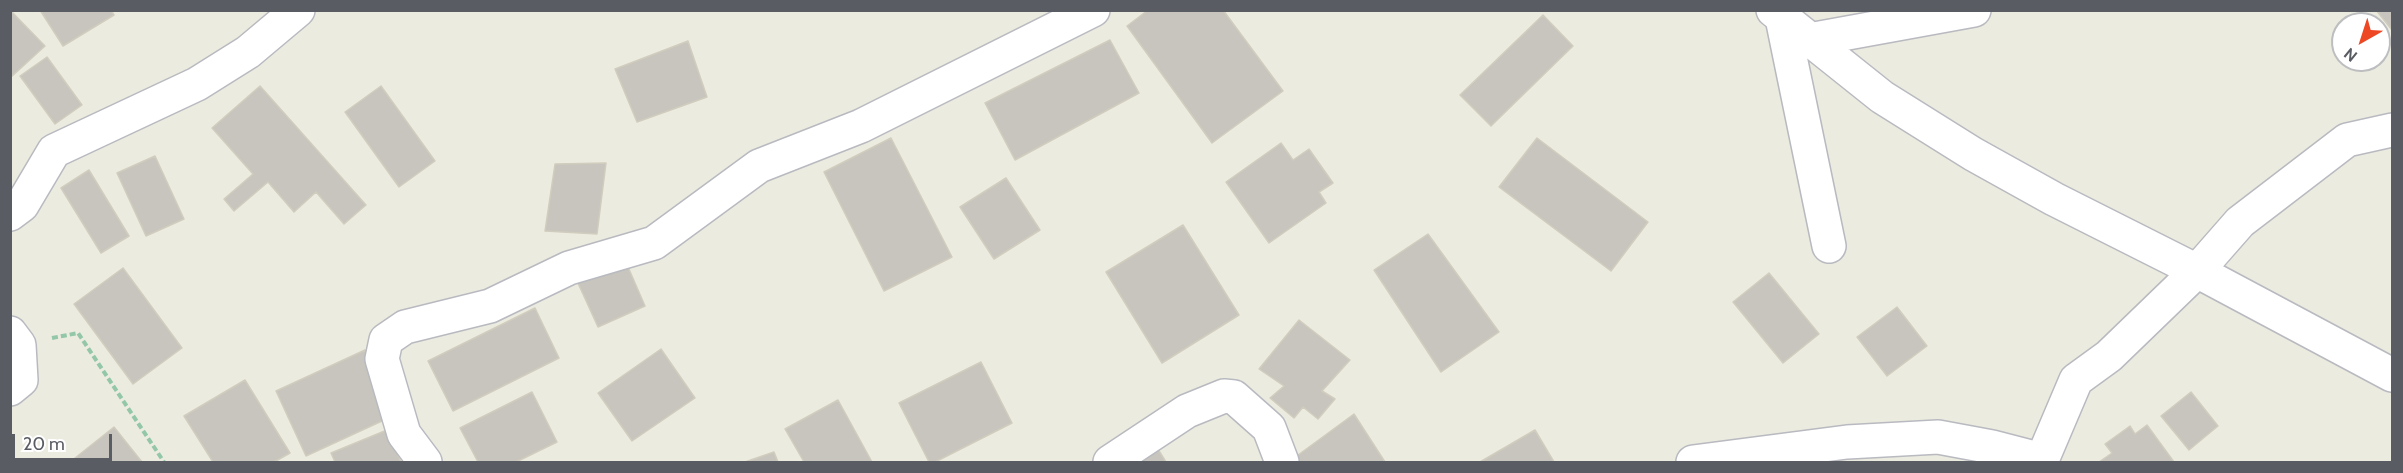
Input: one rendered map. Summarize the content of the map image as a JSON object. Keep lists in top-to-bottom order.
{
  "scale_bar": "20 m",
  "north": "bottom left"
}
